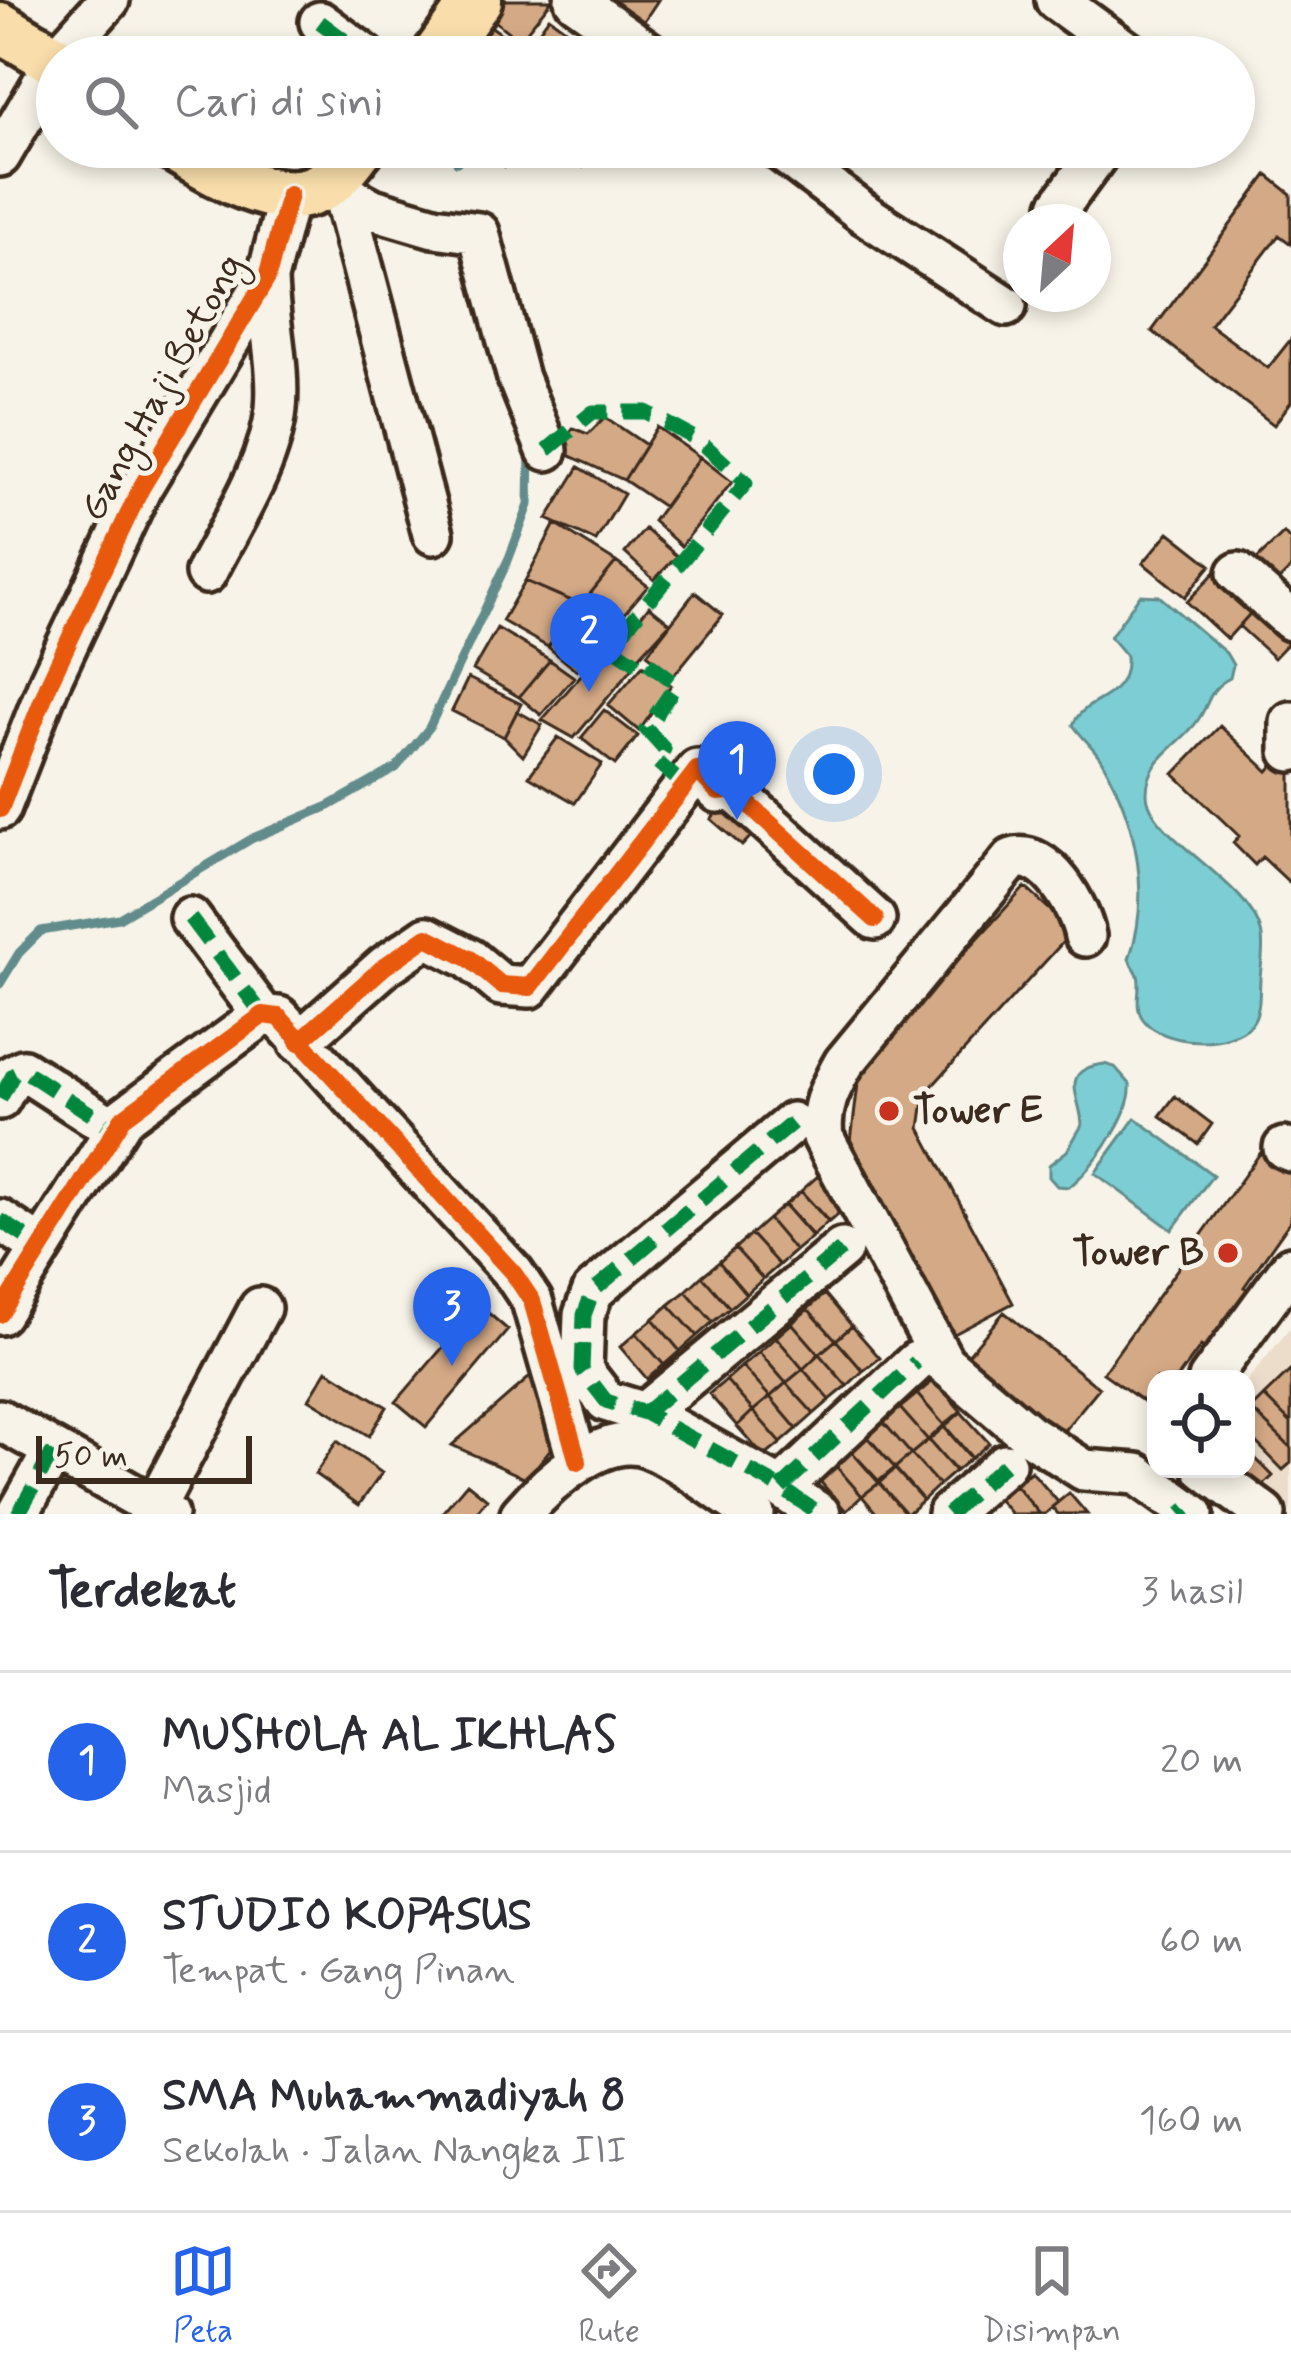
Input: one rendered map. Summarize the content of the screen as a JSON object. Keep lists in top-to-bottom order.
{
  "streets": {
    "street": ["Gang Haji Betong"]
  },
  "places": ["Tower E", "Tower B"],
  "scale_bar": "50 m",
  "north": "top right",
  "page": {
    "search": "Cari di sini",
    "pins": ["2", "1", "3"],
    "scale": "50 m",
    "heading": ["Terdekat", "3 hasil"],
    "list": [
      {
        "mark": "1",
        "name": "MUSHOLA AL IKHLAS",
        "note": "Masjid",
        "value": "20 m"
      },
      {
        "mark": "2",
        "name": "STUDIO KOPASUS",
        "note": "Tempat · Gang Pinan",
        "value": "60 m"
      },
      {
        "mark": "3",
        "name": "SMA Muhammadiyah 8",
        "note": "Sekolah · Jalan Nangka III",
        "value": "160 m"
      }
    ],
    "nav": ["Peta", "Rute", "Disimpan"]
  }
}
